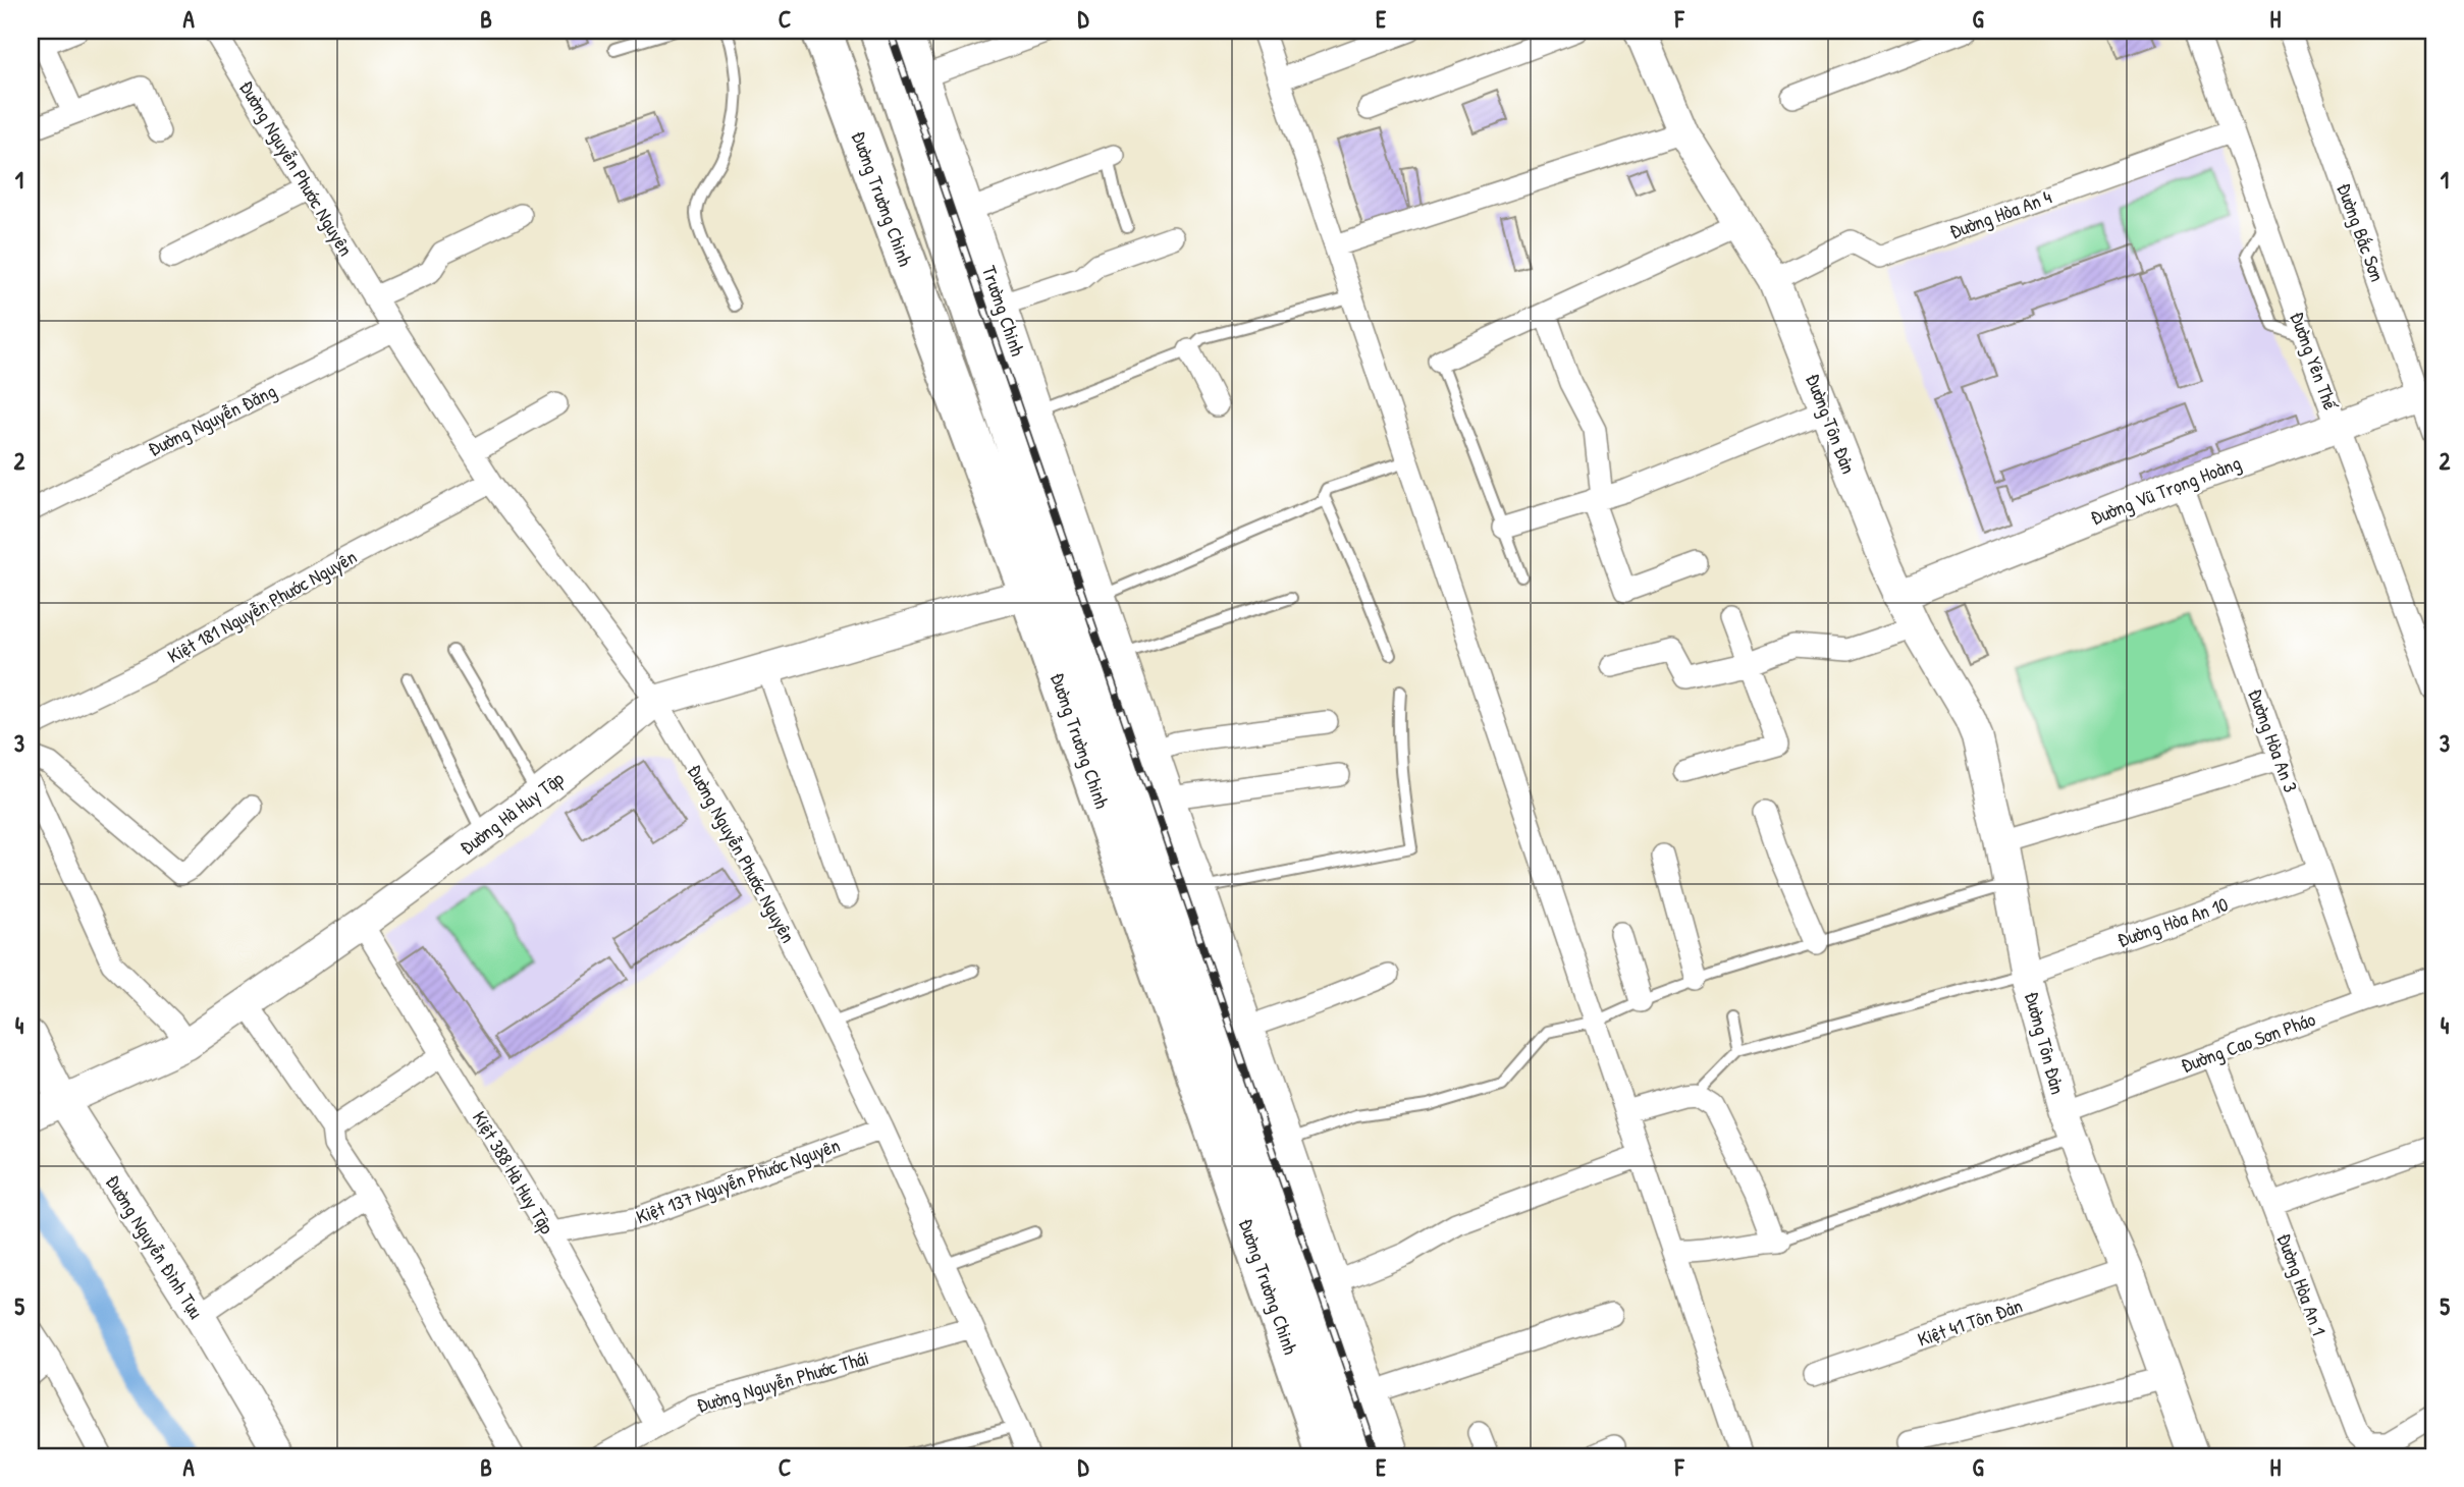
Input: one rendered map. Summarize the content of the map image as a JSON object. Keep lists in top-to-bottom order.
{
  "streets": {
    "highway": ["Đường Trường Chinh"],
    "street": [
      "Đường Nguyễn Phước Nguyên",
      "Đường Hòa An 4",
      "Đường Bắc Sơn",
      "Trường Chinh",
      "Đường Yên Thế",
      "Đường Nguyễn Đăng",
      "Đường Tôn Đản",
      "Đường Vũ Trọng Hoàng",
      "Kiệt 181 Nguyễn Phước Nguyên",
      "Đường Hòa An 3",
      "Đường Hà Huy Tập",
      "Đường Hòa An 10",
      "Đường Cao Sơn Pháo",
      "Kiệt 388 Hà Huy Tập",
      "Kiệt 137 Nguyễn Phước Nguyên",
      "Đường Nguyễn Đình Tựu",
      "Đường Hòa An 1",
      "Kiệt 41 Tôn Đản",
      "Đường Nguyễn Phước Thái"
    ]
  },
  "crossings": [
    ["Đường Nguyễn Phước Nguyên", "Đường Nguyễn Đăng"],
    ["Đường Nguyễn Phước Nguyên", "Kiệt 181 Nguyễn Phước Nguyên"],
    ["Đường Nguyễn Phước Nguyên", "Đường Hà Huy Tập"],
    ["Đường Nguyễn Phước Nguyên", "Kiệt 137 Nguyễn Phước Nguyên"],
    ["Đường Nguyễn Phước Nguyên", "Đường Nguyễn Phước Thái"],
    ["Đường Trường Chinh", "Trường Chinh"],
    ["Đường Trường Chinh", "Đường Hà Huy Tập"],
    ["Đường Hòa An 4", "Đường Yên Thế"],
    ["Đường Hòa An 4", "Đường Tôn Đản"],
    ["Đường Bắc Sơn", "Đường Vũ Trọng Hoàng"],
    ["Đường Yên Thế", "Đường Vũ Trọng Hoàng"],
    ["Đường Tôn Đản", "Đường Vũ Trọng Hoàng"],
    ["Đường Tôn Đản", "Đường Hòa An 10"],
    ["Đường Tôn Đản", "Đường Cao Sơn Pháo"],
    ["Đường Tôn Đản", "Kiệt 41 Tôn Đản"],
    ["Đường Vũ Trọng Hoàng", "Đường Hòa An 3"],
    ["Đường Hòa An 3", "Đường Hòa An 10"],
    ["Đường Hòa An 3", "Đường Cao Sơn Pháo"],
    ["Đường Hà Huy Tập", "Kiệt 388 Hà Huy Tập"],
    ["Đường Hà Huy Tập", "Đường Nguyễn Đình Tựu"],
    ["Đường Cao Sơn Pháo", "Đường Hòa An 1"],
    ["Kiệt 388 Hà Huy Tập", "Kiệt 137 Nguyễn Phước Nguyên"],
    ["Kiệt 388 Hà Huy Tập", "Đường Nguyễn Phước Thái"]
  ],
  "grid": {
    "columns": [
      "A",
      "B",
      "C",
      "D",
      "E",
      "F",
      "G",
      "H"
    ],
    "rows": [
      "1",
      "2",
      "3",
      "4",
      "5"
    ]
  }
}
